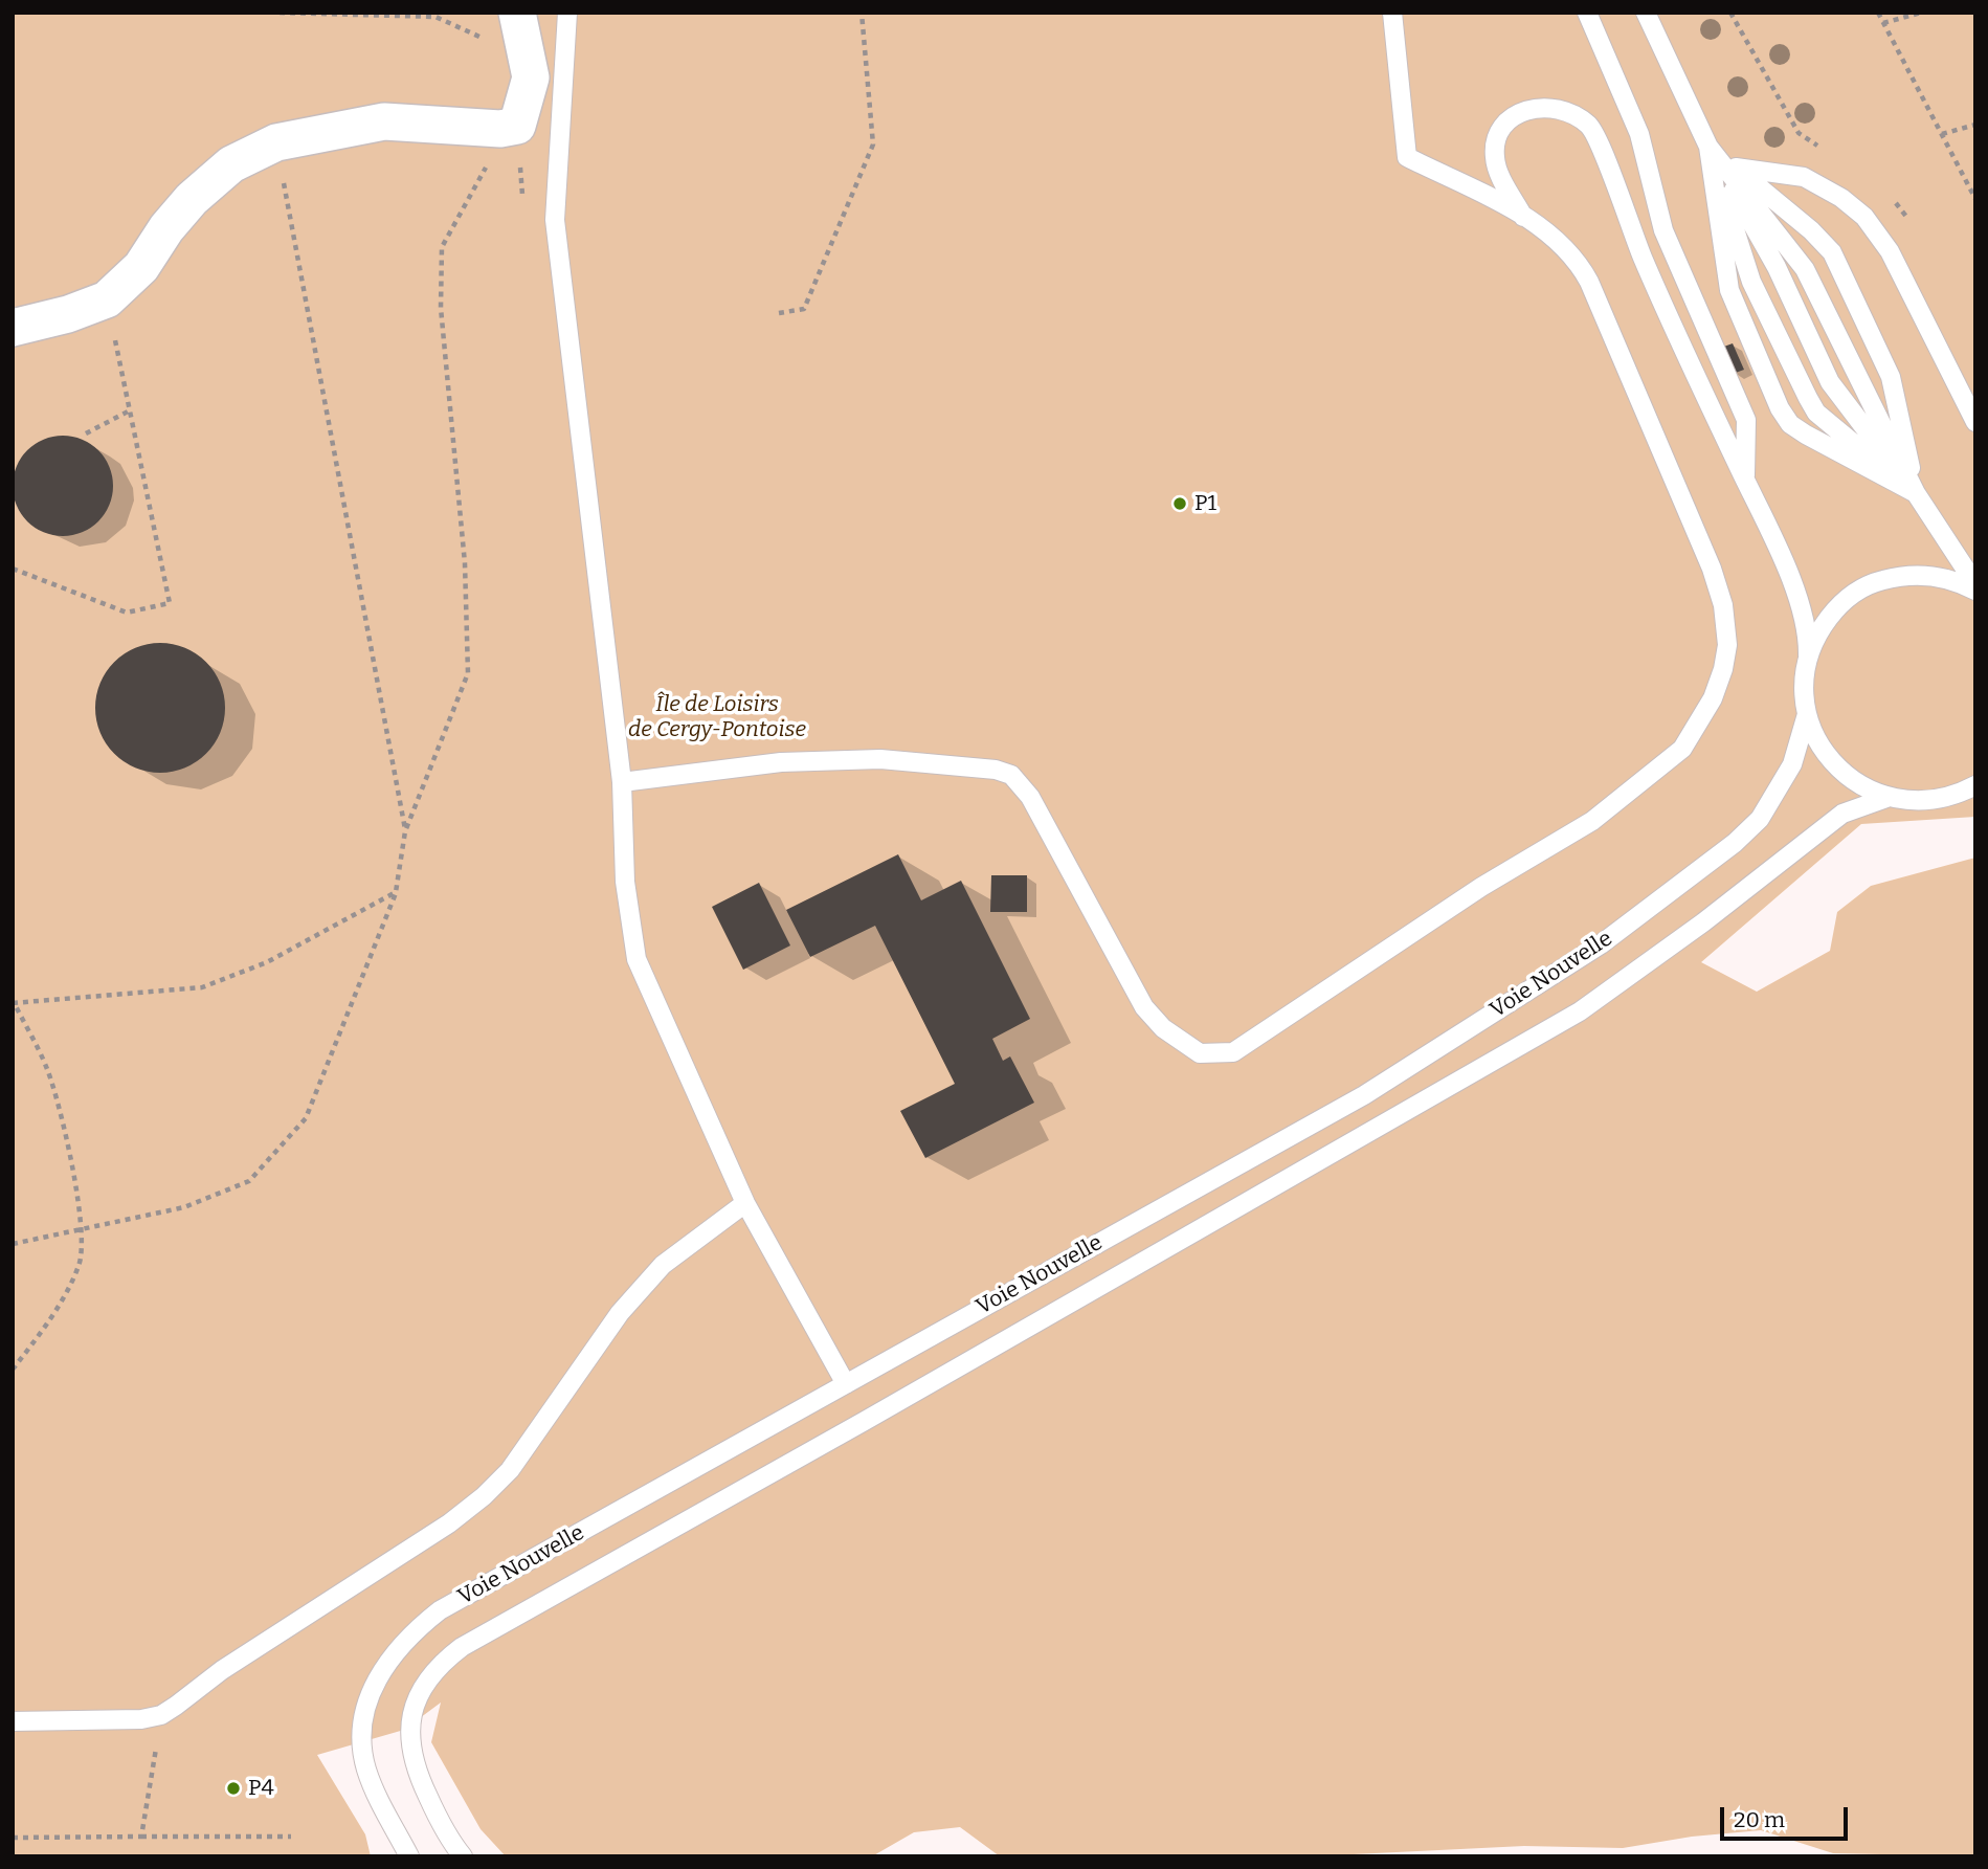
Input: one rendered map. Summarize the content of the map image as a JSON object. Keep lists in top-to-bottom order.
{
  "streets": {
    "lane": ["Voie Nouvelle"]
  },
  "parks": ["Île de Loisirs de Cergy-Pontoise"],
  "places": ["P1", "P4"],
  "scale_bar": "20 m"
}
